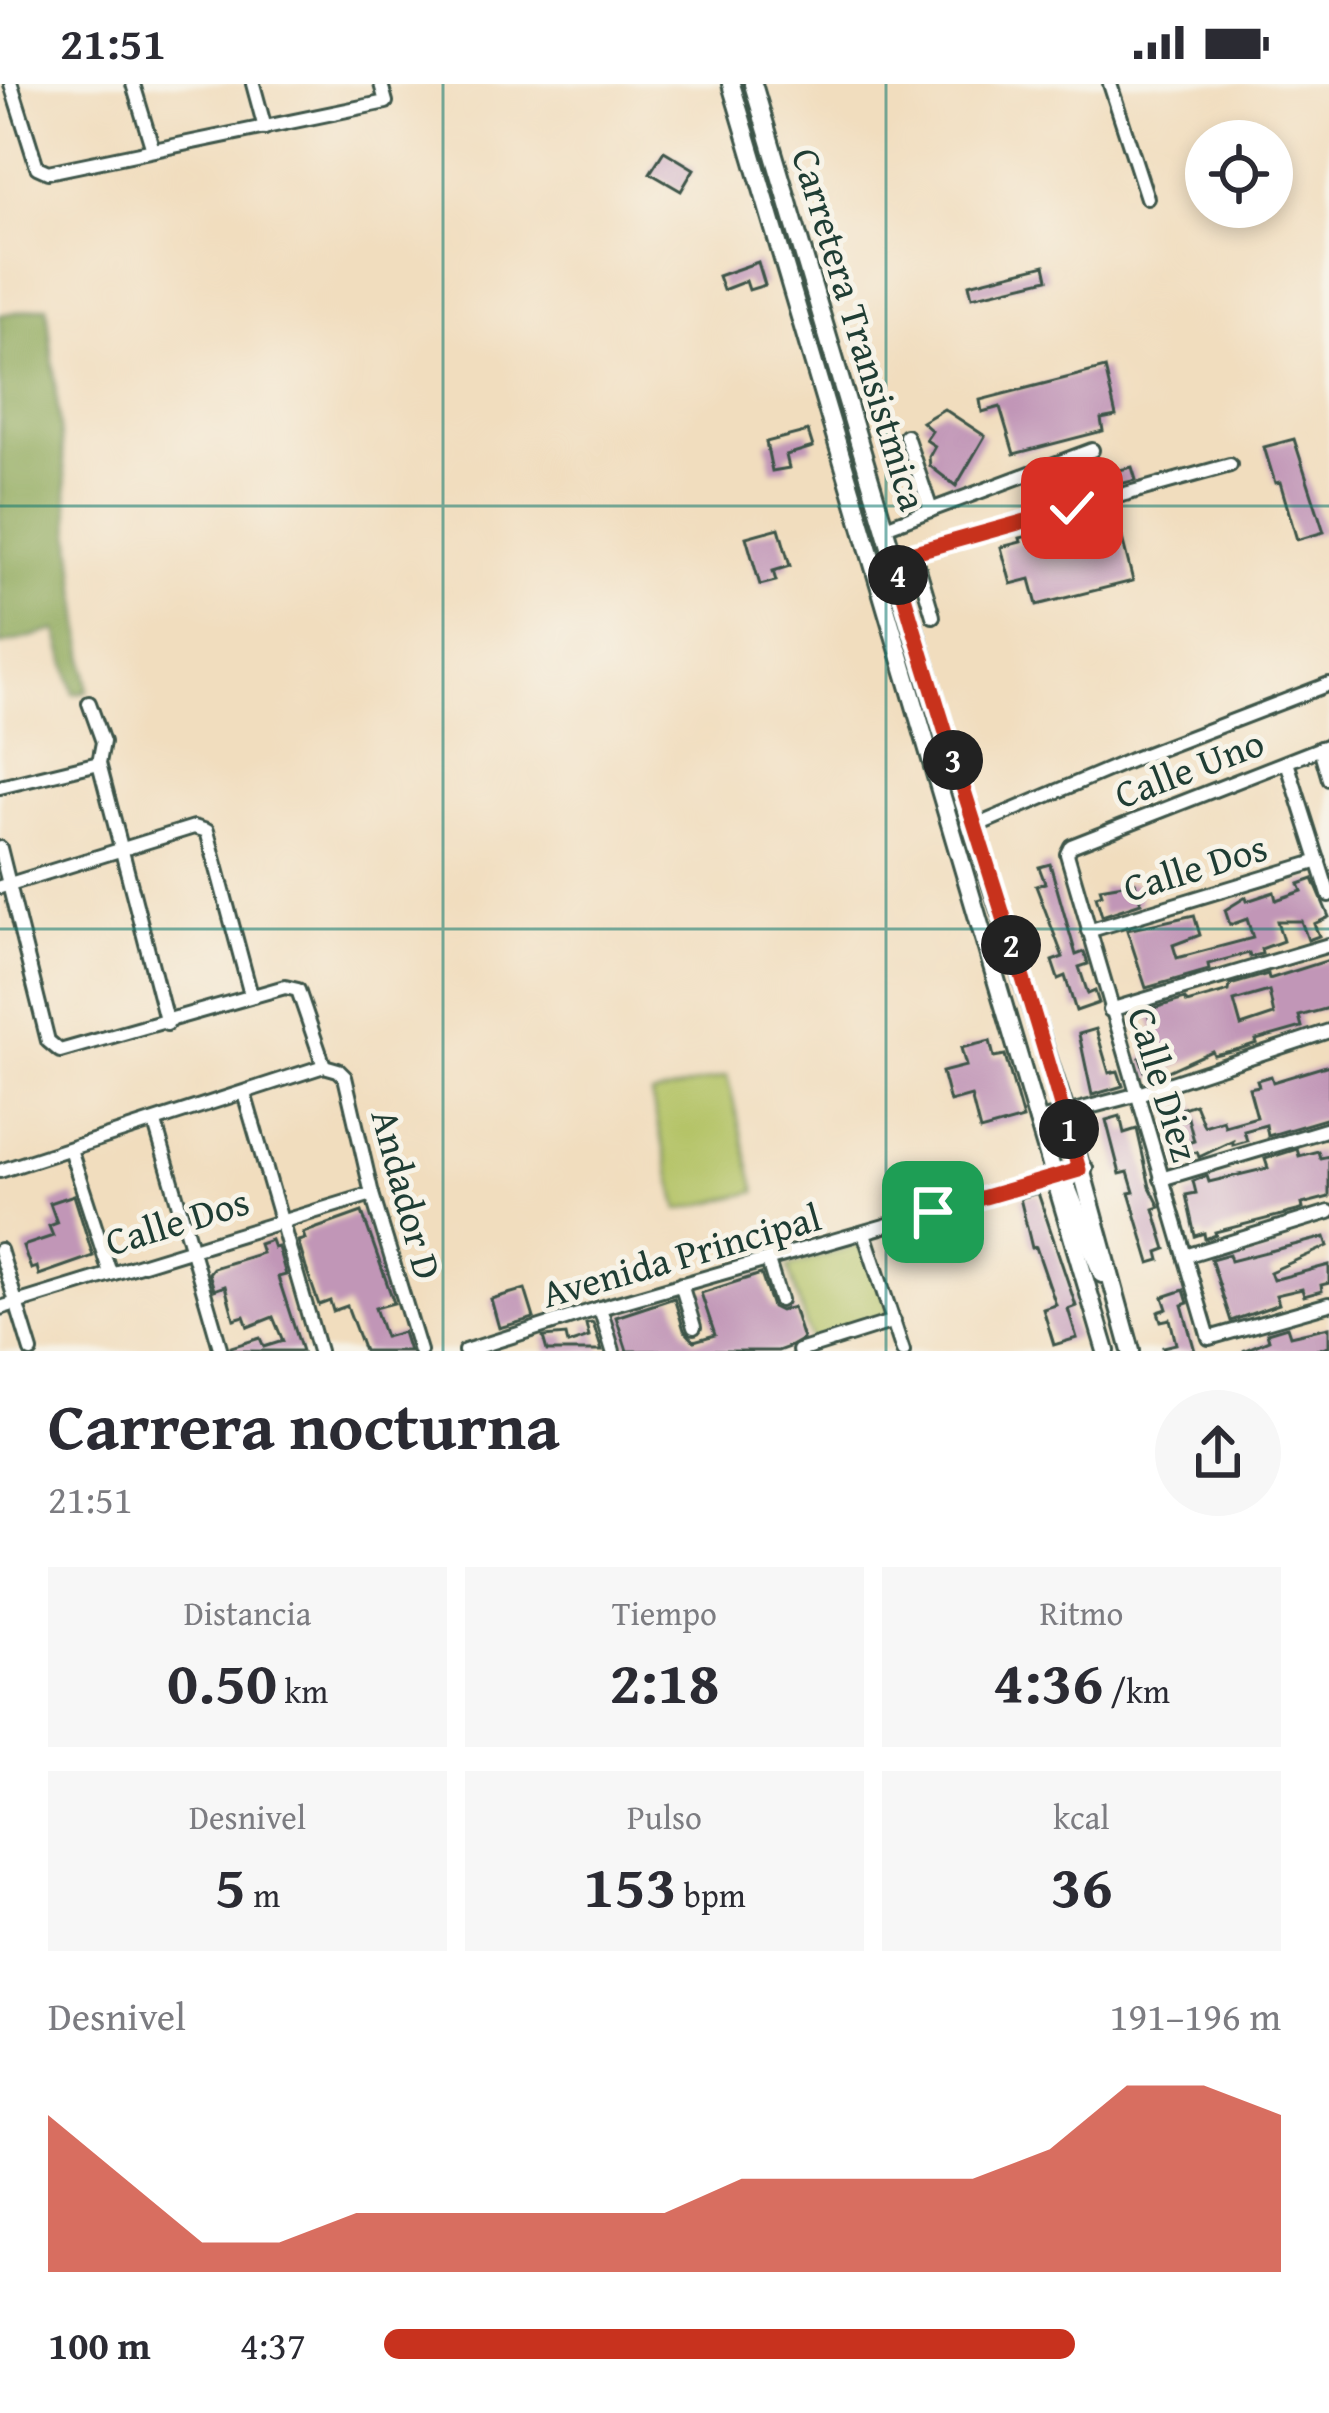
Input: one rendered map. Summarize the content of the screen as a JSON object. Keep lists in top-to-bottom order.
{
  "streets": {
    "main road": ["Carretera Transistmica"],
    "street": [
      "Calle Uno",
      "Calle Dos",
      "Calle Diez",
      "Andador D",
      "Avenida Principal"
    ]
  },
  "crossings": [
    ["Carretera Transistmica", "Avenida Principal"],
    ["Calle Uno", "Calle Diez"],
    ["Calle Dos", "Calle Diez"],
    ["Calle Dos", "Andador D"]
  ],
  "page": {
    "status": "21:51",
    "pins": [
      "4",
      "3",
      "2",
      "1"
    ],
    "heading": ["Carrera nocturna", "21:51"],
    "stats": [
      ["Distancia", "0.50 km"],
      ["Tiempo", "2:18"],
      ["Ritmo", "4:36 /km"],
      ["Desnivel", "5 m"],
      ["Pulso", "153 bpm"],
      ["kcal", "36"]
    ],
    "chart": ["Desnivel", "191–196 m"],
    "list": [
      {
        "name": "100 m",
        "note": "4:37"
      }
    ]
  }
}
